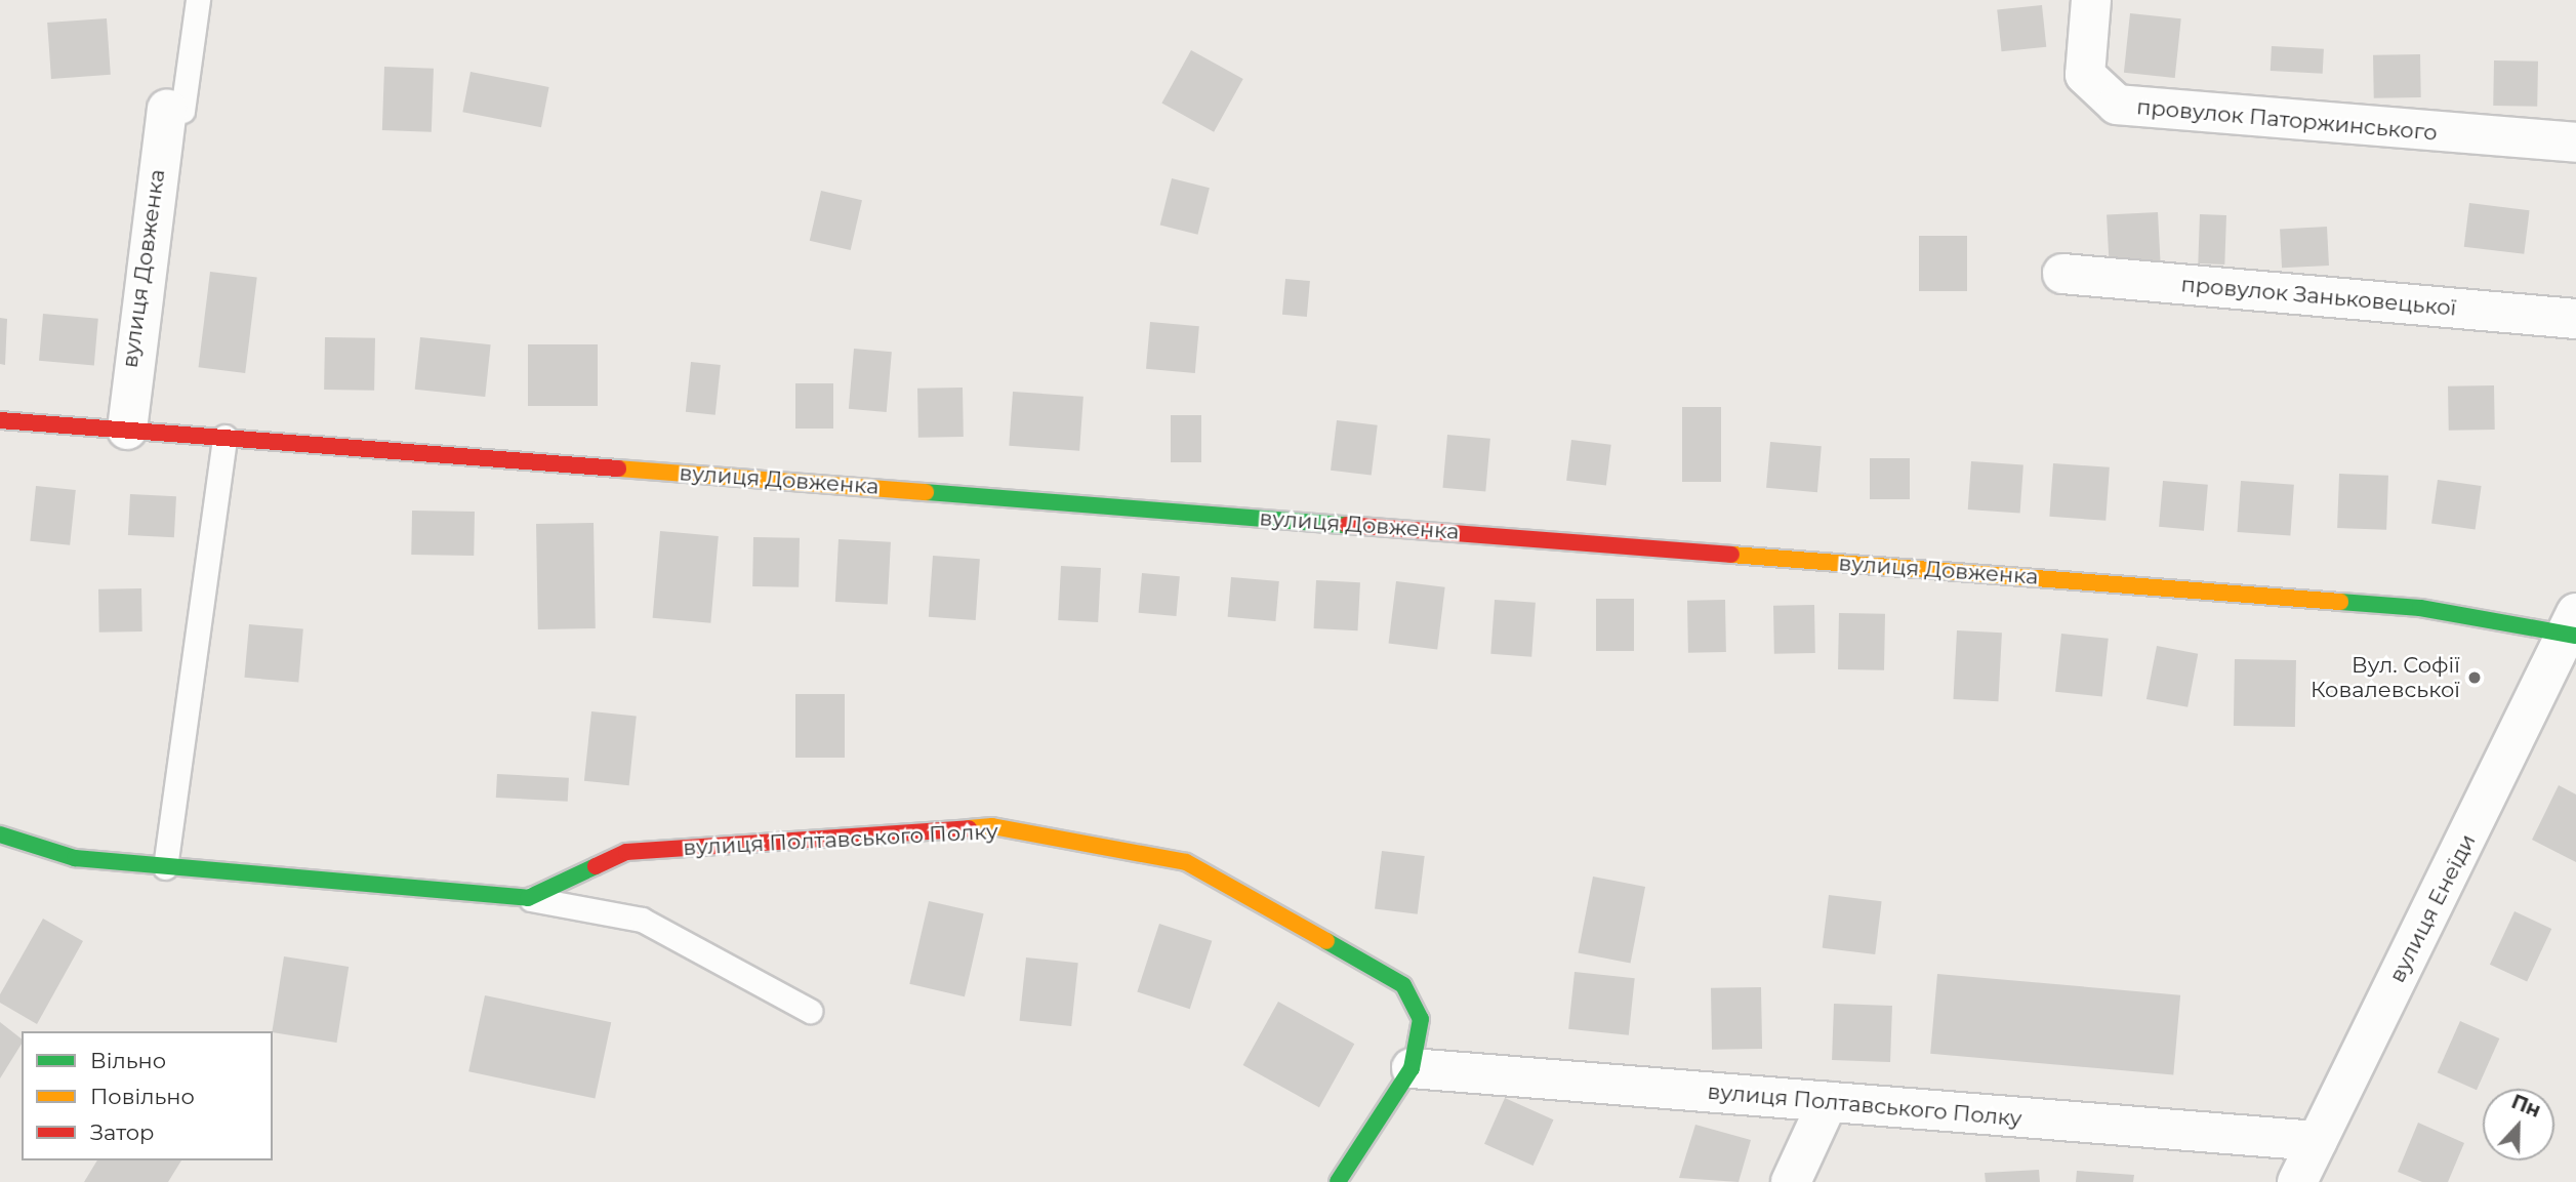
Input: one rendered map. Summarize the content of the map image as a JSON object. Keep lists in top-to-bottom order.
{
  "streets": {
    "street": [
      "провулок Паторжинського",
      "вулиця Довженка",
      "провулок Заньковецької",
      "вулиця Полтавського Полку",
      "вулиця Енеїди"
    ]
  },
  "crossings": [
    ["вулиця Довженка", "вулиця Енеїди"],
    ["вулиця Полтавського Полку", "вулиця Енеїди"]
  ],
  "places": ["Вул. Софії Ковалевської"],
  "legend": ["Вільно", "Повільно", "Затор"],
  "north": "top"
}
